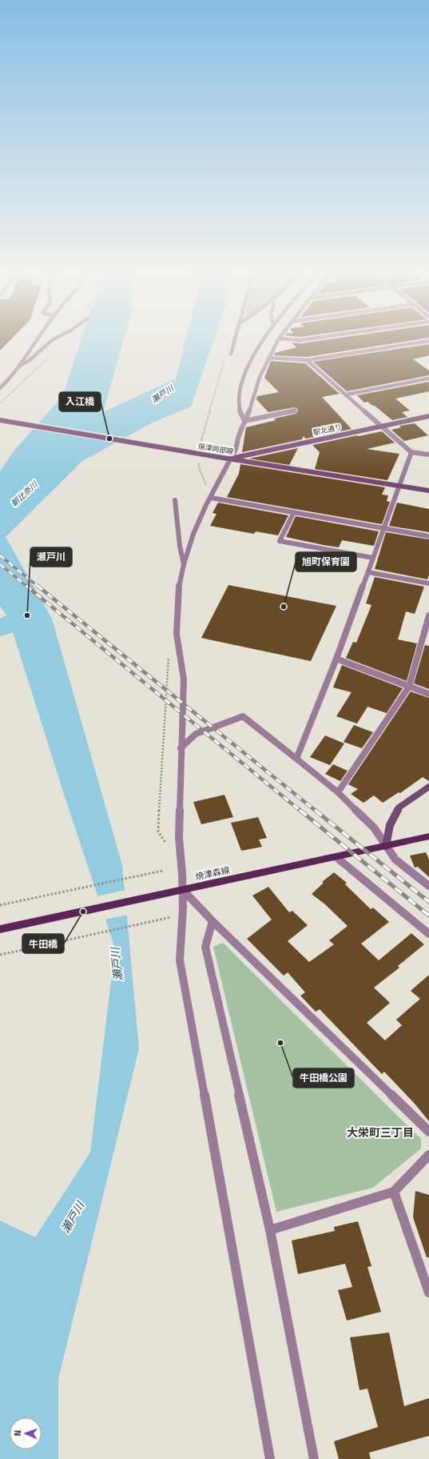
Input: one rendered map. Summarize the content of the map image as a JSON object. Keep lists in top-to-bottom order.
{
  "streets": {
    "main road": ["駅北通り", "焼津岡部線", "焼津森線"]
  },
  "crossings": [
    ["駅北通り", "焼津岡部線"]
  ],
  "districts": ["大栄町三丁目"],
  "water": ["瀬戸川", "朝比奈川"],
  "places": [
    "入江橋",
    "旭町保育園",
    "瀬戸川",
    "牛田橋",
    "牛田橋公園"
  ],
  "north": "left"
}
